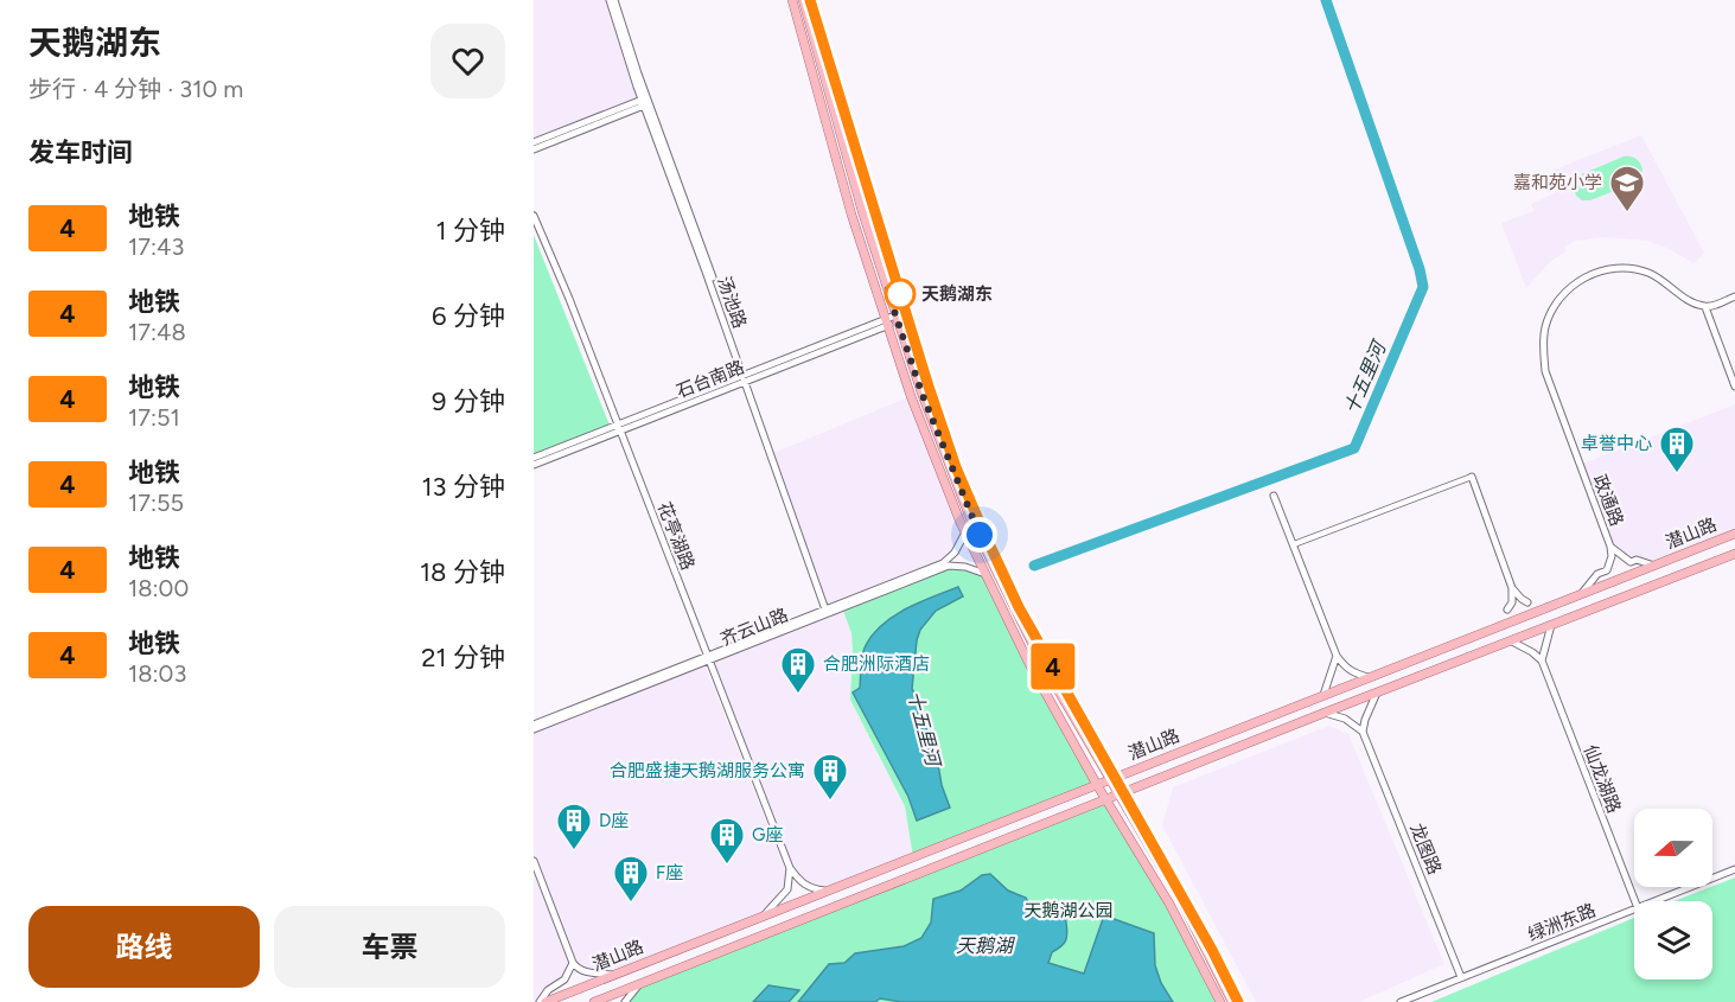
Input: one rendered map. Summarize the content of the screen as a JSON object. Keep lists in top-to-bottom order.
{
  "streets": {
    "main road": ["潜山路"],
    "street": [
      "汤池路",
      "石台南路",
      "政通路",
      "花亭湖路",
      "齐云山路",
      "仙龙湖路",
      "龙图路",
      "绿洲东路"
    ]
  },
  "crossings": [
    ["汤池路", "石台南路"],
    ["汤池路", "齐云山路"],
    ["石台南路", "花亭湖路"],
    ["潜山路", "花亭湖路"],
    ["花亭湖路", "齐云山路"],
    ["龙图路", "绿洲东路"]
  ],
  "water": ["十五里河", "天鹅湖"],
  "parks": ["天鹅湖公园"],
  "places": {
    "school or university": ["嘉和苑小学"],
    "other": ["天鹅湖东"],
    "building": [
      "卓誉中心",
      "合肥洲际酒店",
      "合肥盛捷天鹅湖服务公寓",
      "D座",
      "G座",
      "F座"
    ]
  },
  "lines": ["metro line 4"],
  "north": "left",
  "page": {
    "heading": [
      ["天鹅湖东", "步行 · 4 分钟 · 310 m"],
      "发车时间"
    ],
    "on_map": "4",
    "list": [
      {
        "mark": "4",
        "name": "地铁",
        "note": "17:43",
        "value": "1 分钟"
      },
      {
        "mark": "4",
        "name": "地铁",
        "note": "17:48",
        "value": "6 分钟"
      },
      {
        "mark": "4",
        "name": "地铁",
        "note": "17:51",
        "value": "9 分钟"
      },
      {
        "mark": "4",
        "name": "地铁",
        "note": "17:55",
        "value": "13 分钟"
      },
      {
        "mark": "4",
        "name": "地铁",
        "note": "18:00",
        "value": "18 分钟"
      },
      {
        "mark": "4",
        "name": "地铁",
        "note": "18:03",
        "value": "21 分钟"
      }
    ],
    "buttons": ["路线", "车票"]
  }
}
